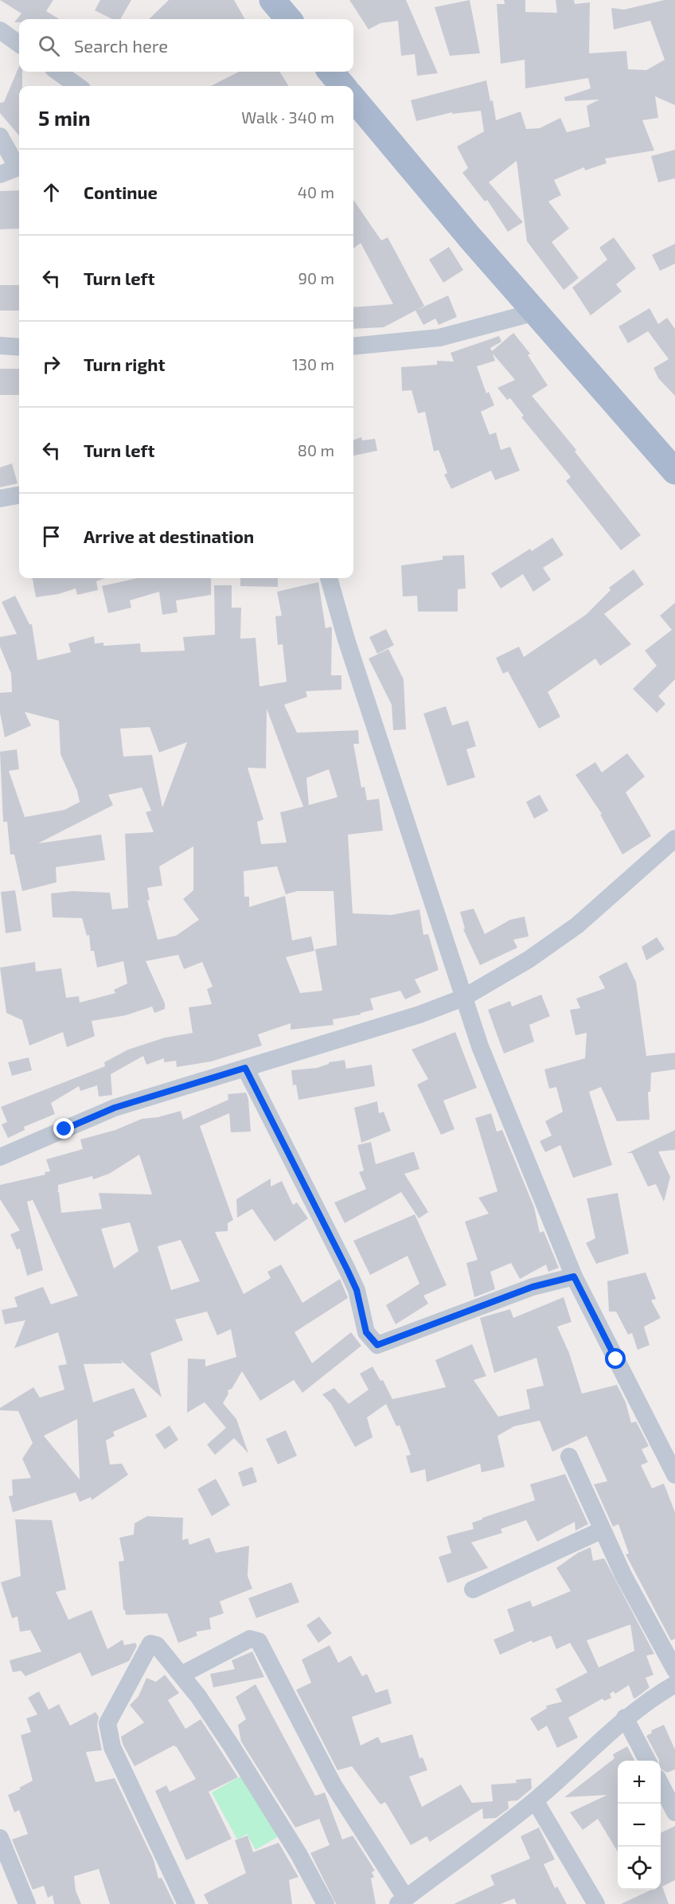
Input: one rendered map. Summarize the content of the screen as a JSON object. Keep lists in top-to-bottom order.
{
  "page": {
    "search": "Search here",
    "heading": ["5 min", "Walk · 340 m"],
    "list": [
      ["Continue", "40 m"],
      ["Turn left", "90 m"],
      ["Turn right", "130 m"],
      ["Turn left", "80 m"],
      "Arrive at destination"
    ],
    "map_buttons": ["+", "−"]
  }
}
